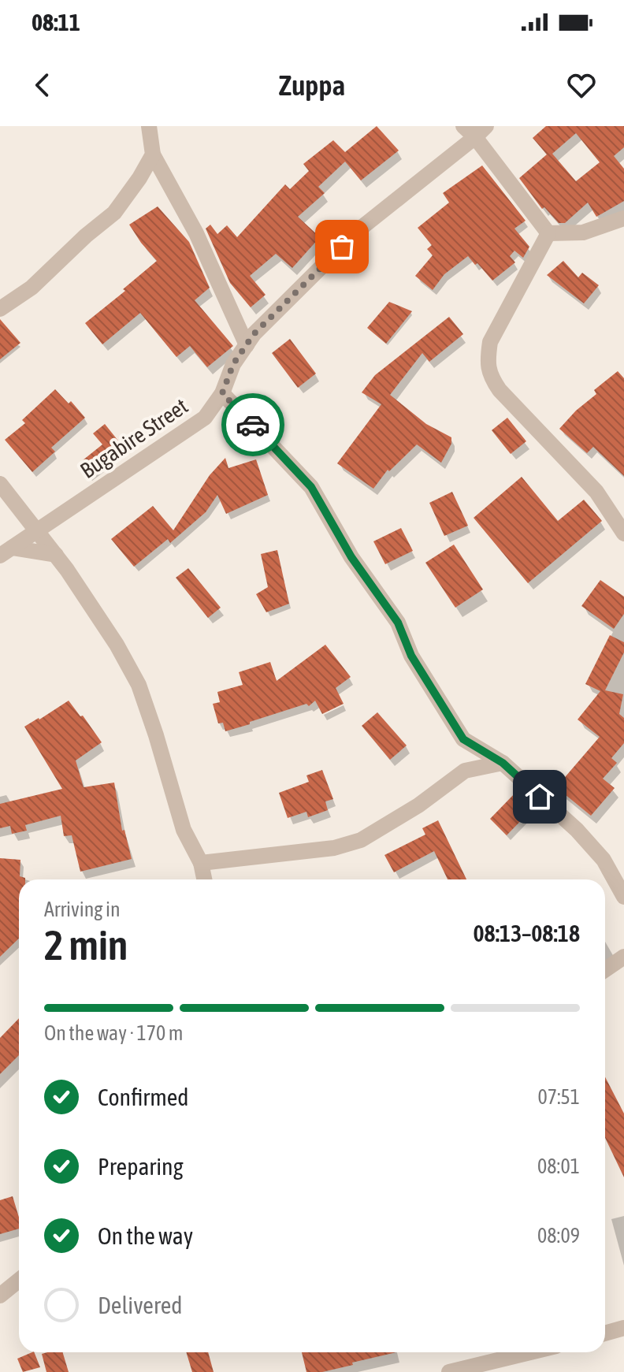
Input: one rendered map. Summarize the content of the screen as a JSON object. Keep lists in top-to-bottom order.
{
  "streets": {
    "street": ["Bugabire Street"]
  },
  "page": {
    "status": "08:11",
    "header": "Zuppa",
    "heading": ["2 min", "Arriving in", "08:13–08:18"],
    "bar": "On the way · 170 m",
    "list": [
      ["Confirmed", "07:51"],
      ["Preparing", "08:01"],
      ["On the way", "08:09"],
      "Delivered"
    ]
  }
}
